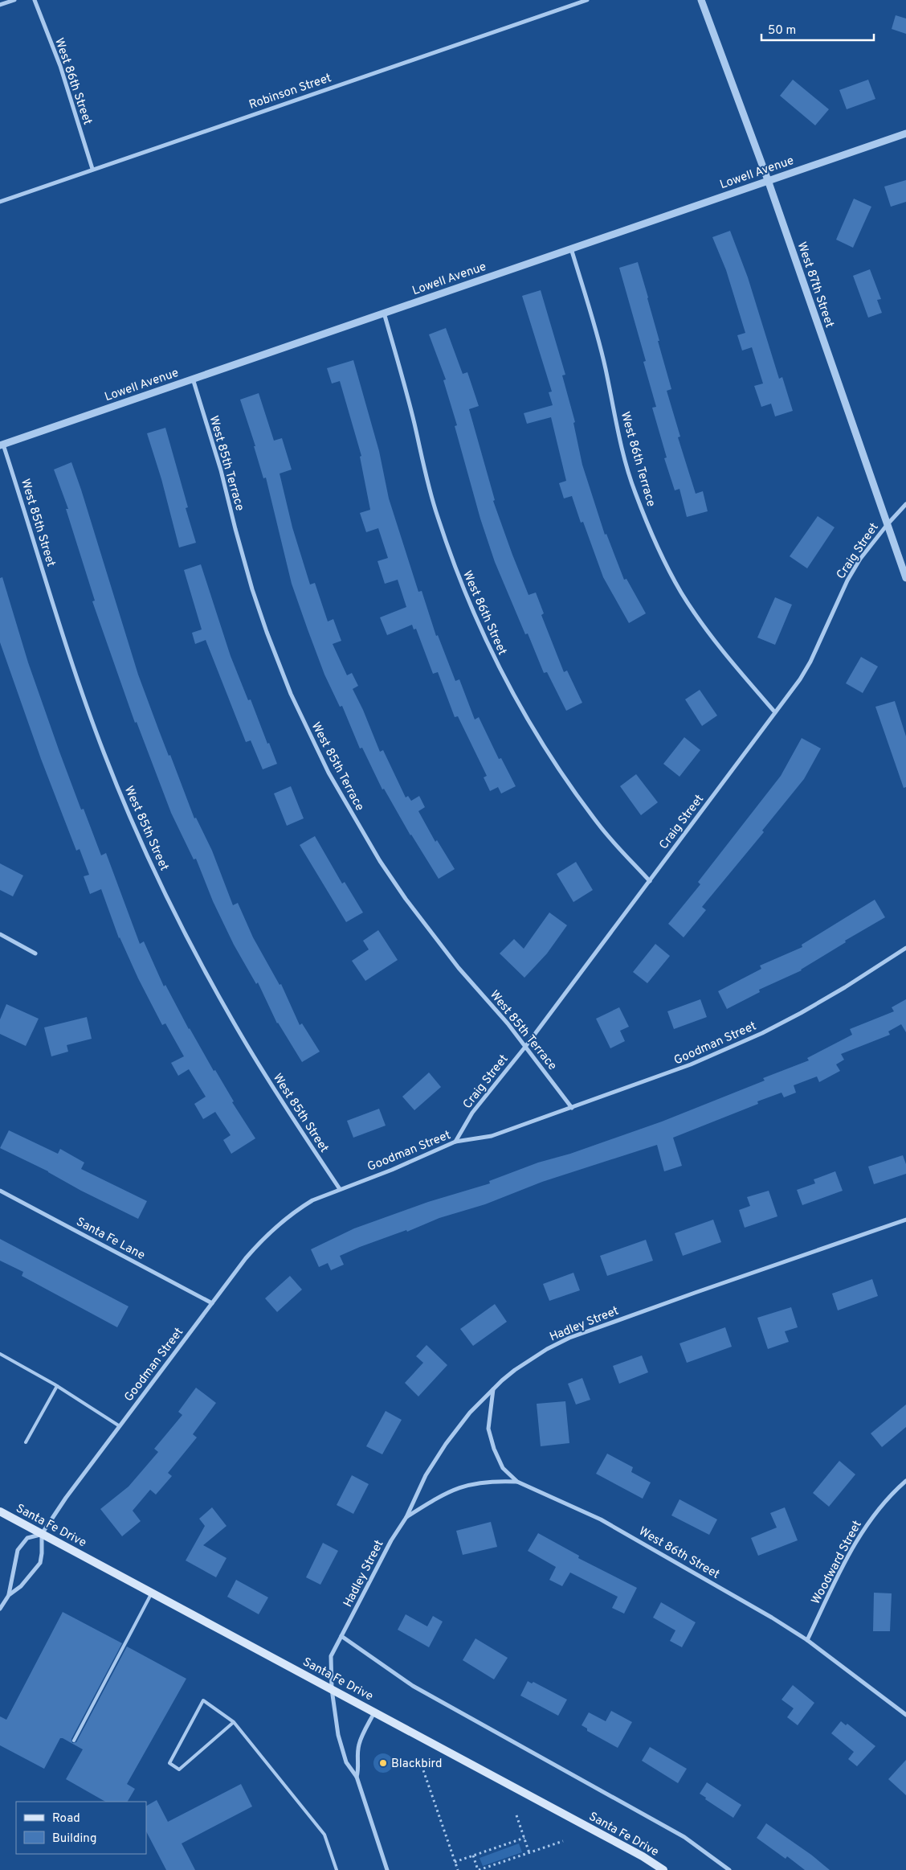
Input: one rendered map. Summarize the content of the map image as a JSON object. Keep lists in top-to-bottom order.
{
  "streets": {
    "main road": ["Santa Fe Drive"],
    "street": [
      "West 86th Street",
      "Robinson Street",
      "Lowell Avenue",
      "West 87th Street",
      "West 86th Terrace",
      "West 85th Terrace",
      "West 85th Street",
      "Craig Street",
      "Goodman Street",
      "Santa Fe Lane",
      "Hadley Street",
      "Woodward Street"
    ]
  },
  "crossings": [
    ["West 86th Street", "Robinson Street"],
    ["West 86th Street", "Lowell Avenue"],
    ["West 86th Street", "Craig Street"],
    ["West 86th Street", "Hadley Street"],
    ["West 86th Street", "Woodward Street"],
    ["Lowell Avenue", "West 87th Street"],
    ["Lowell Avenue", "West 86th Terrace"],
    ["Lowell Avenue", "West 85th Terrace"],
    ["Lowell Avenue", "West 85th Street"],
    ["West 87th Street", "Craig Street"],
    ["West 86th Terrace", "Craig Street"],
    ["West 85th Terrace", "Craig Street"],
    ["West 85th Terrace", "Goodman Street"],
    ["West 85th Street", "Goodman Street"],
    ["Craig Street", "Goodman Street"],
    ["Goodman Street", "Santa Fe Lane"],
    ["Goodman Street", "Santa Fe Drive"],
    ["Hadley Street", "Santa Fe Drive"]
  ],
  "places": ["Blackbird"],
  "legend": ["Road", "Building"],
  "scale_bar": "50 m"
}
